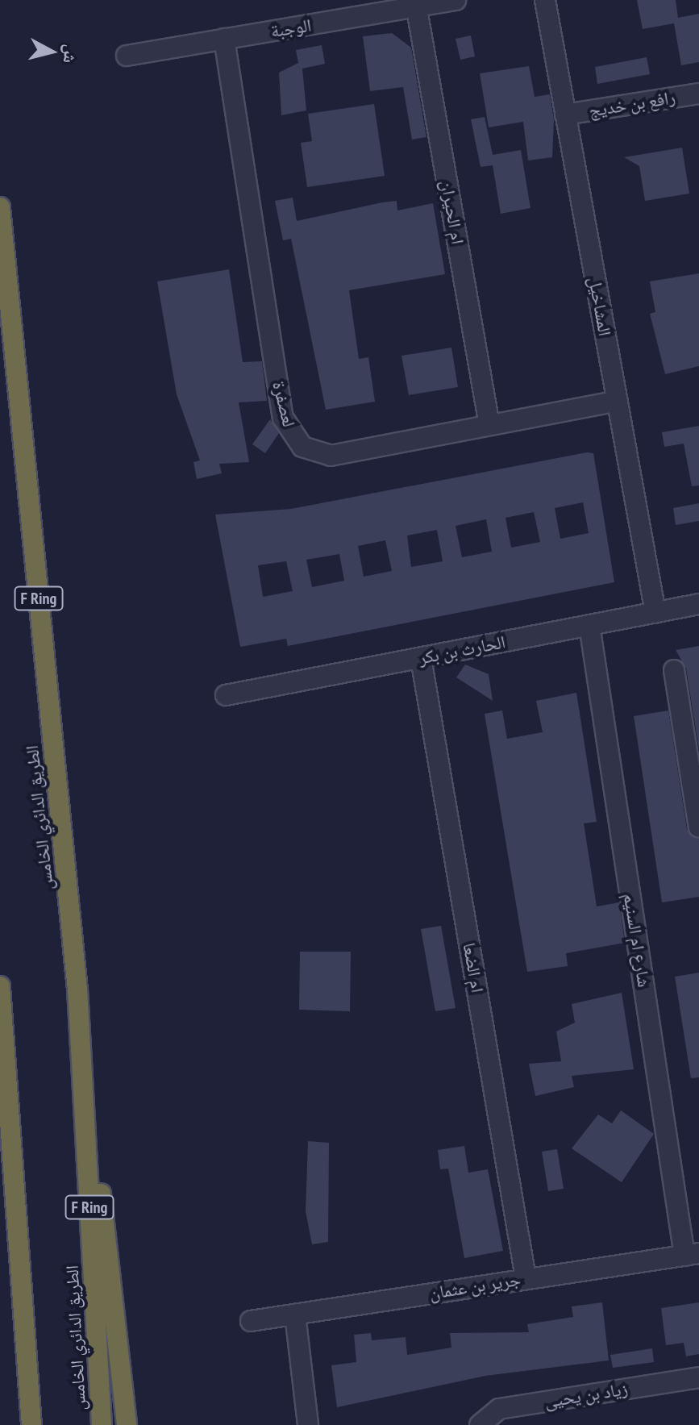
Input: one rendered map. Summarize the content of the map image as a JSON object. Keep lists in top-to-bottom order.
{
  "streets": {
    "highway": ["F Ring", "الطريق الدائري الخامس"],
    "street": [
      "الوجبة",
      "رافع بن خديج",
      "ام الحيران",
      "المشاخيل",
      "لعصفرة",
      "الحارث بن بكر",
      "شارع ام السنيم",
      "ام الضعا",
      "جرير بن عثمان",
      "زياد بن يحيى"
    ]
  },
  "crossings": [
    ["الوجبة", "ام الحيران"],
    ["الوجبة", "لعصفرة"],
    ["رافع بن خديج", "المشاخيل"],
    ["ام الحيران", "لعصفرة"],
    ["المشاخيل", "لعصفرة"],
    ["المشاخيل", "الحارث بن بكر"],
    ["الحارث بن بكر", "شارع ام السنيم"],
    ["الحارث بن بكر", "ام الضعا"],
    ["شارع ام السنيم", "جرير بن عثمان"],
    ["ام الضعا", "جرير بن عثمان"]
  ],
  "north": "right"
}
